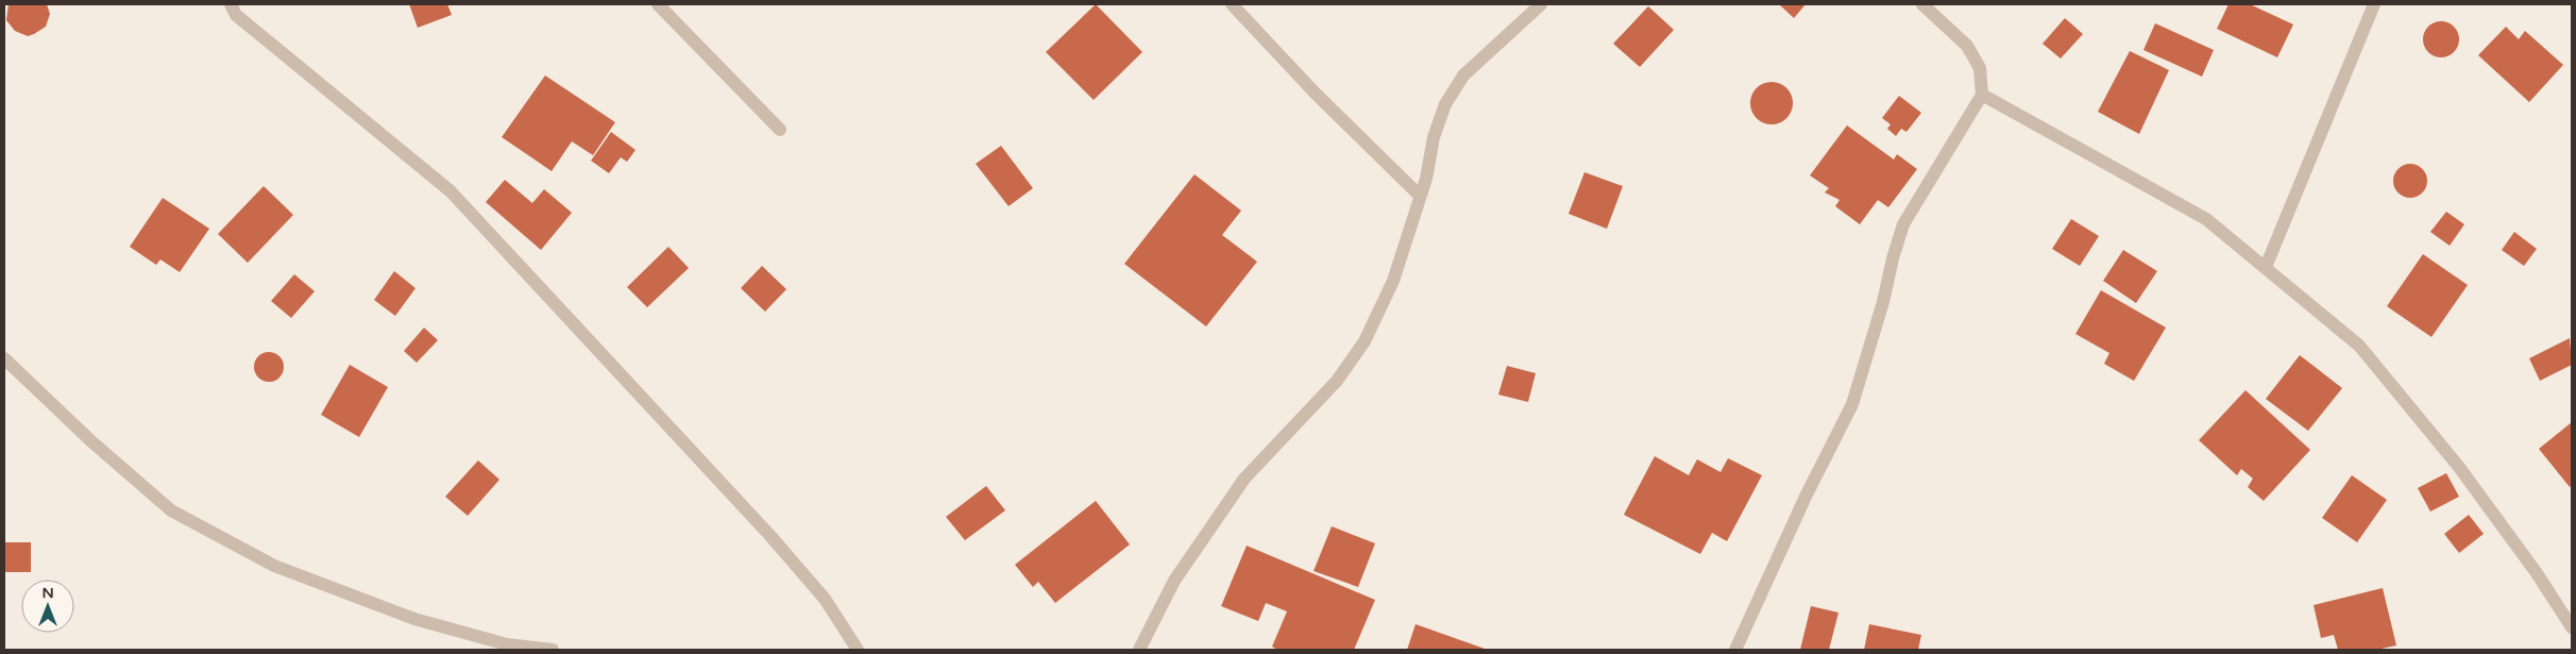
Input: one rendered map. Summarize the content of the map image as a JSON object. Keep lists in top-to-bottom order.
{
  "north": "top"
}
